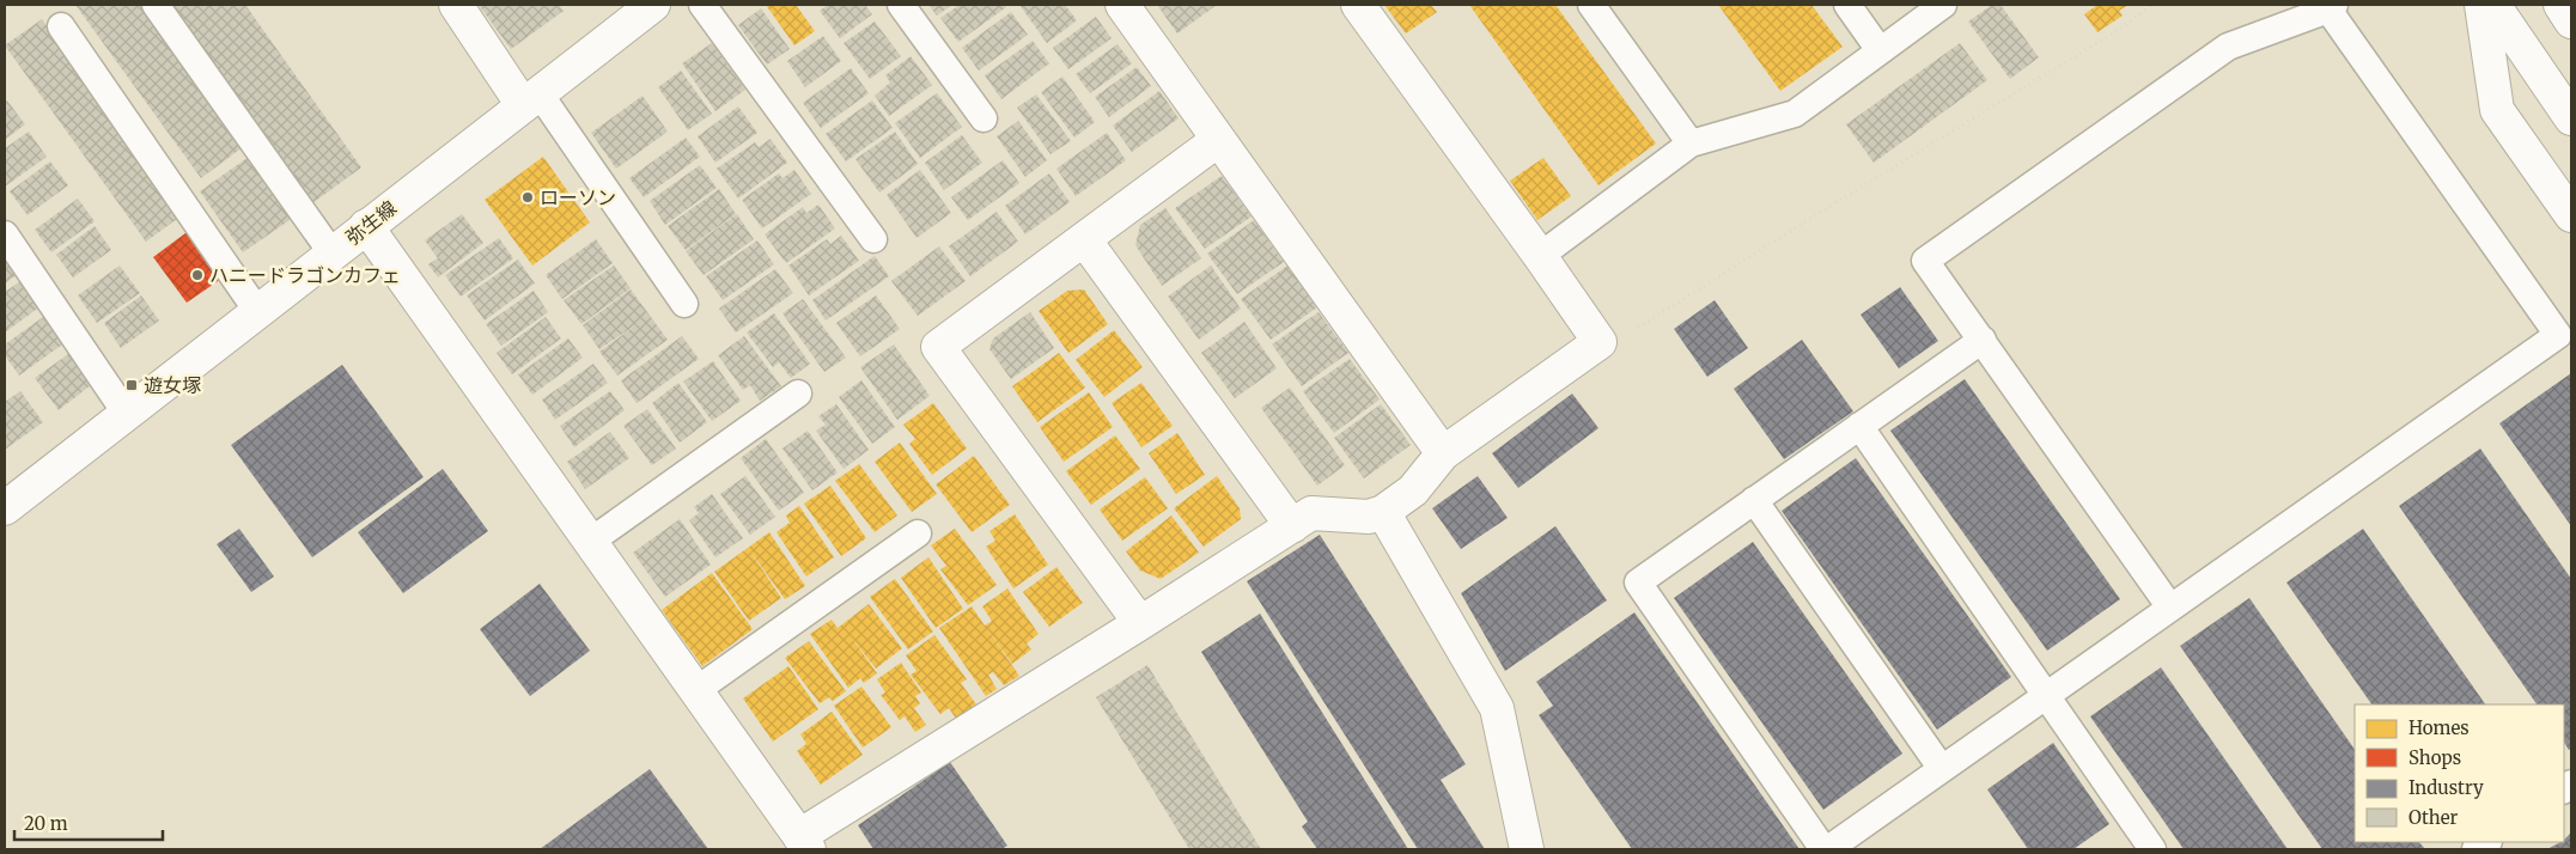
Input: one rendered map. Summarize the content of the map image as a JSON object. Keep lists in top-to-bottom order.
{
  "streets": {
    "street": ["弥生線"]
  },
  "places": {
    "other": ["ローソン", "ハニードラゴンカフェ"],
    "transit": ["遊女塚"]
  },
  "legend": [
    "Homes",
    "Shops",
    "Industry",
    "Other"
  ],
  "scale_bar": "20 m"
}
